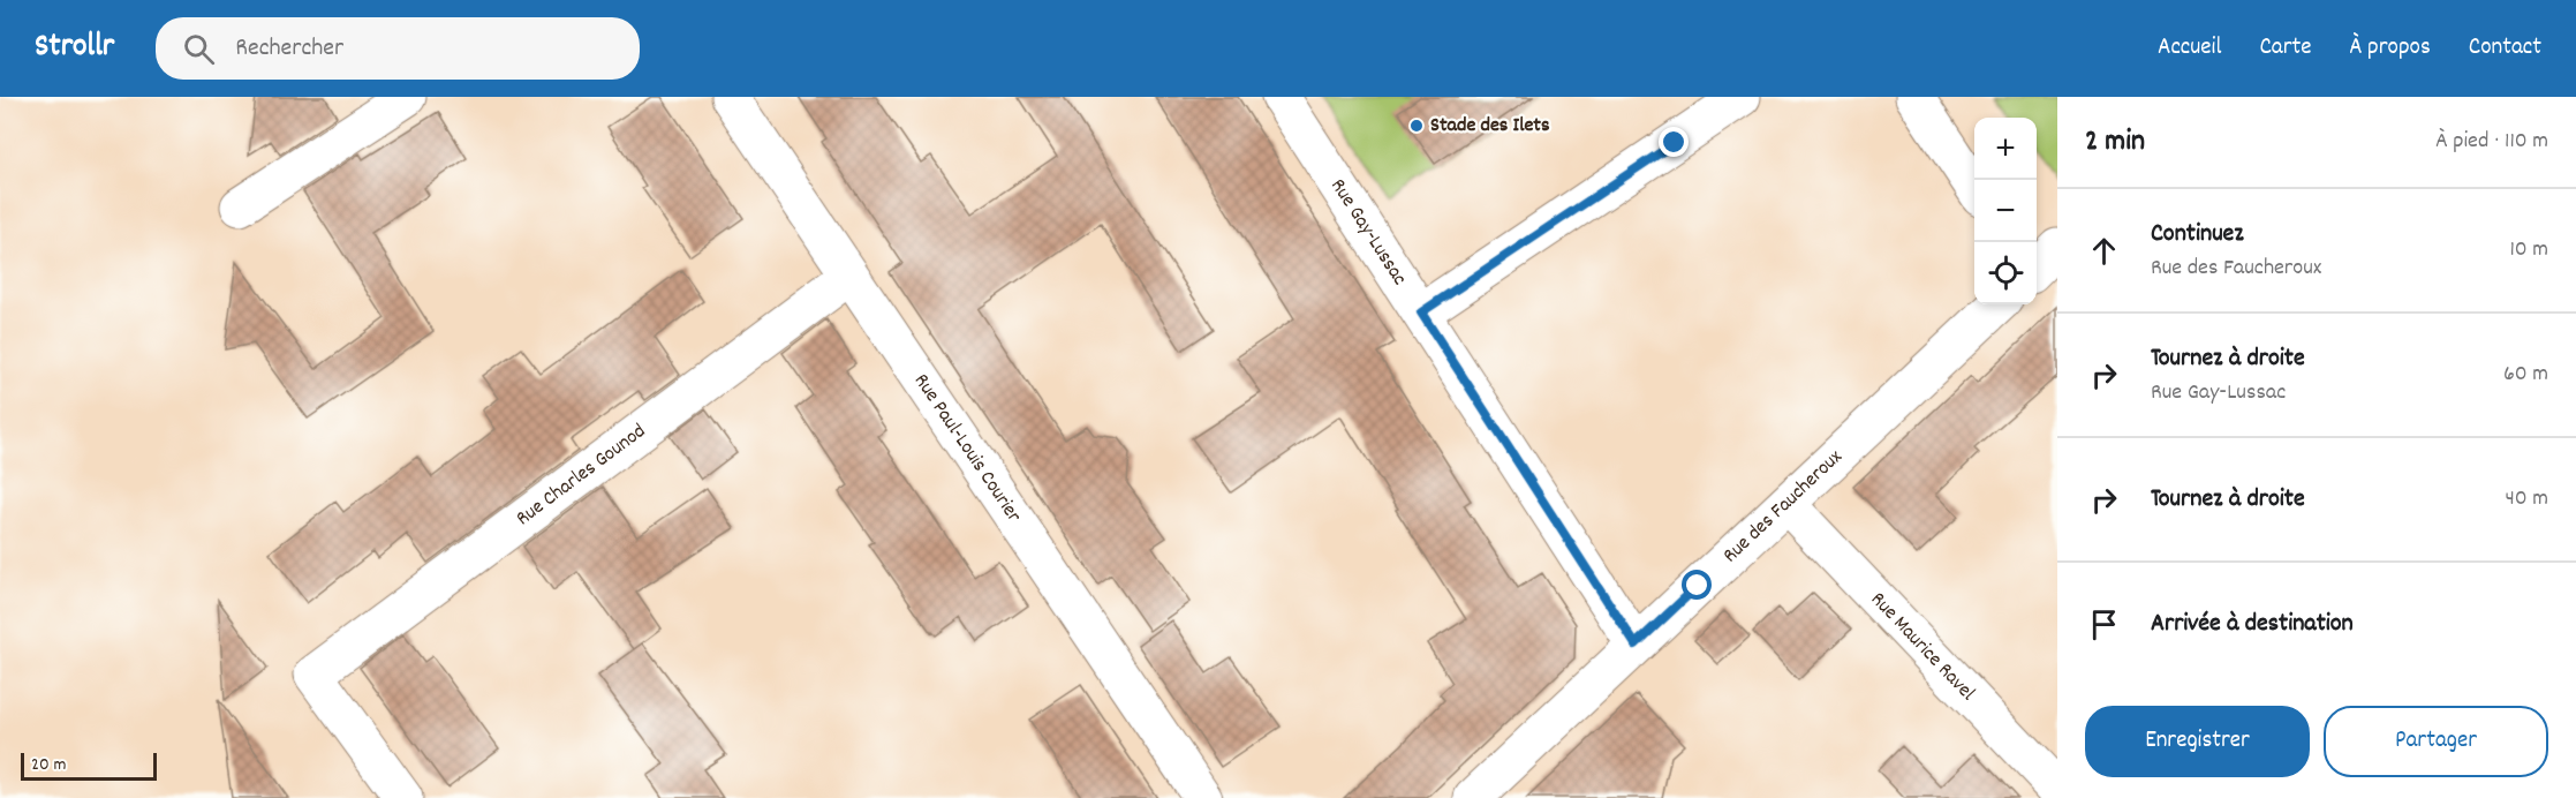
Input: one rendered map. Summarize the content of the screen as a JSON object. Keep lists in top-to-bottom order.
{
  "streets": {
    "street": [
      "Rue Gay-Lussac",
      "Rue Paul-Louis Courier",
      "Rue Charles Gounod",
      "Rue des Faucheroux",
      "Rue Maurice Ravel"
    ]
  },
  "crossings": [
    ["Rue Gay-Lussac", "Rue des Faucheroux"],
    ["Rue Paul-Louis Courier", "Rue Charles Gounod"],
    ["Rue des Faucheroux", "Rue Maurice Ravel"]
  ],
  "places": ["Stade des Ilets"],
  "scale_bar": "20 m",
  "page": {
    "header": "Strollr",
    "search": "Rechercher",
    "nav": [
      "Accueil",
      "Carte",
      "À propos",
      "Contact"
    ],
    "heading": ["2 min", "À pied · 110 m"],
    "map_buttons": ["+", "−"],
    "list": [
      ["Continuez", "Rue des Faucheroux", "10 m"],
      ["Tournez à droite", "Rue Gay-Lussac", "60 m"],
      ["Tournez à droite", "40 m"],
      "Arrivée à destination"
    ],
    "buttons": ["Enregistrer", "Partager"],
    "scale": "20 m"
  }
}
